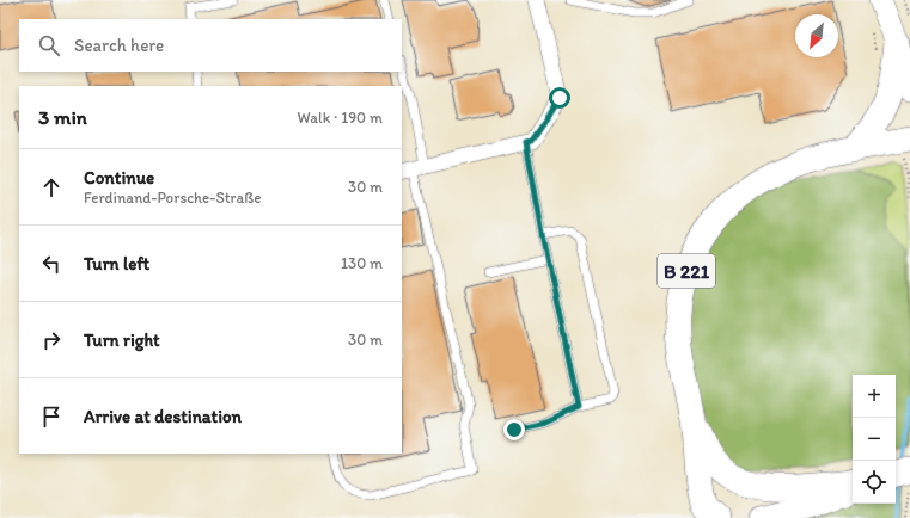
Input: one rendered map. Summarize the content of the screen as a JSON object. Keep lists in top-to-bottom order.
{
  "streets": {
    "main road": ["B 221"]
  },
  "north": "bottom left",
  "page": {
    "search": "Search here",
    "heading": ["3 min", "Walk · 190 m"],
    "list": [
      ["Continue", "Ferdinand-Porsche-Straße", "30 m"],
      ["Turn left", "130 m"],
      ["Turn right", "30 m"],
      "Arrive at destination"
    ],
    "map_buttons": ["+", "−"]
  }
}
